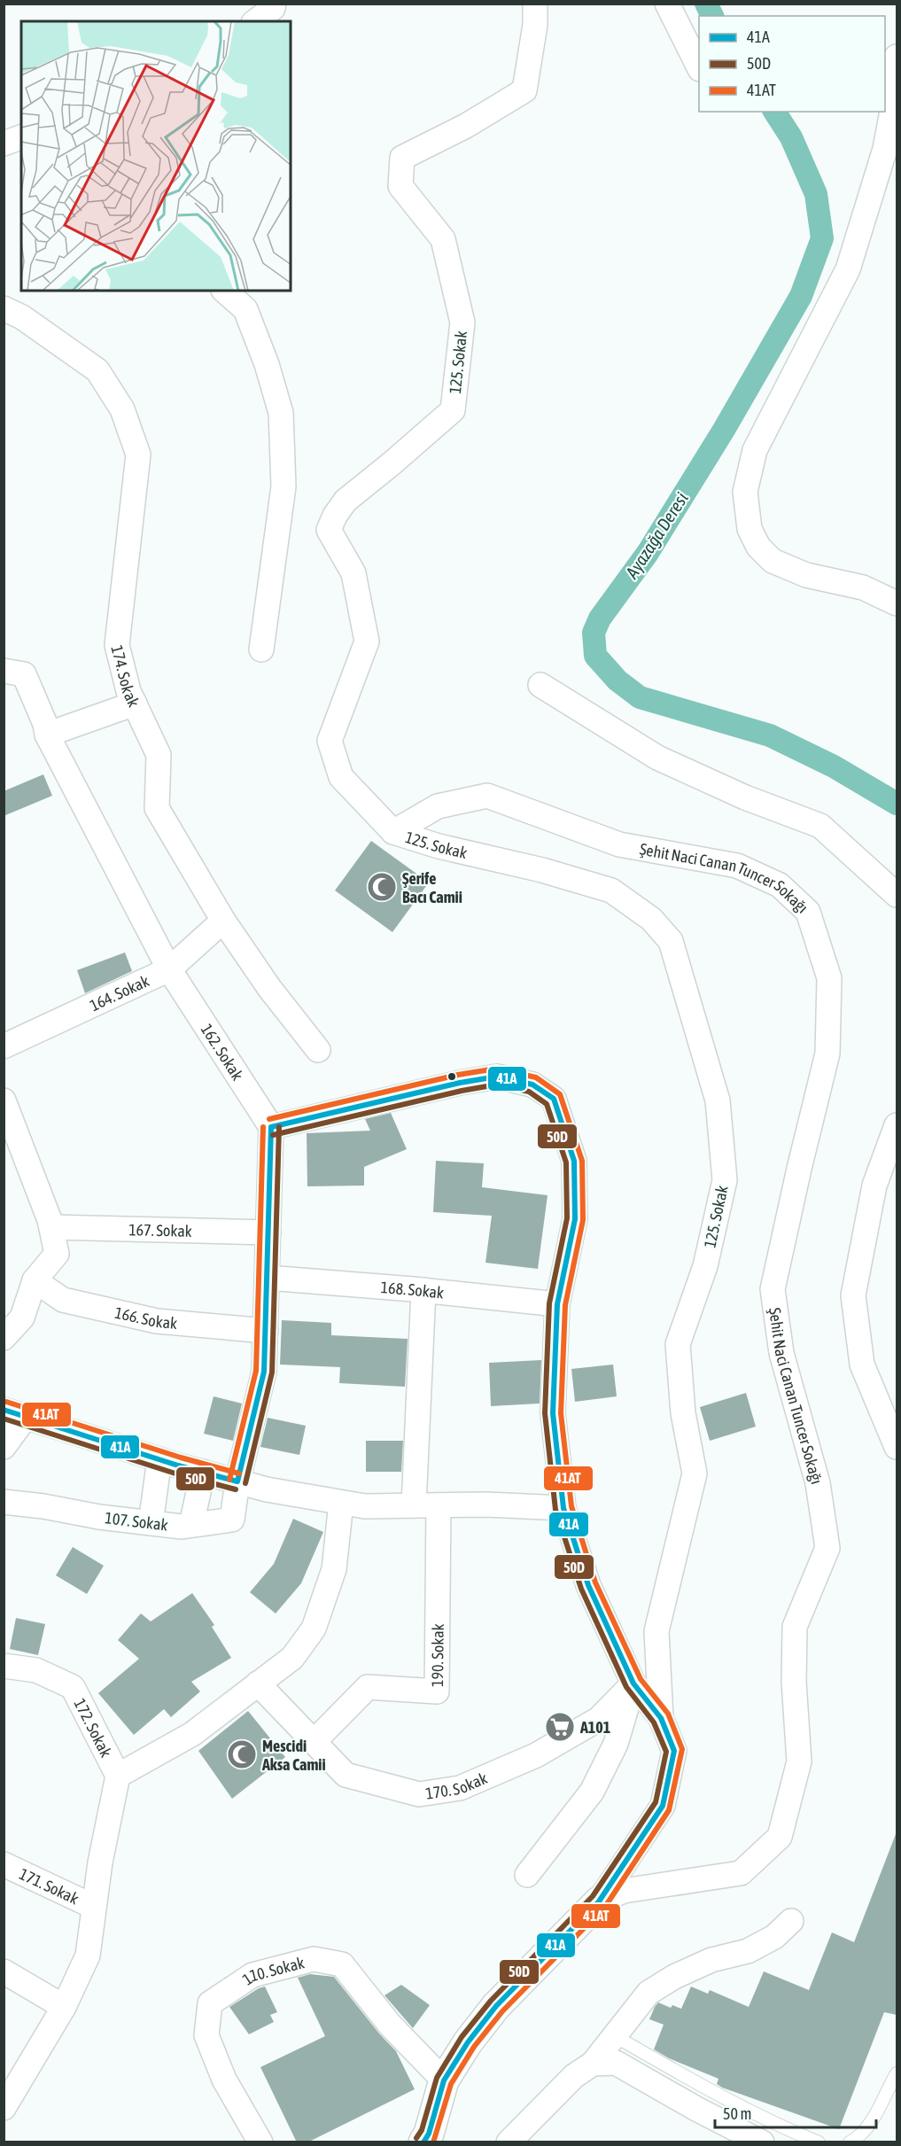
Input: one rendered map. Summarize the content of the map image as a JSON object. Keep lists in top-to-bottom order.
{
  "streets": {
    "street": [
      "125. Sokak",
      "174. Sokak",
      "Şehit Naci Canan Tuncer Sokağı",
      "164. Sokak",
      "162. Sokak",
      "167. Sokak",
      "168. Sokak",
      "166. Sokak",
      "107. Sokak",
      "190. Sokak",
      "172. Sokak",
      "170. Sokak",
      "171. Sokak",
      "110. Sokak"
    ]
  },
  "crossings": [
    ["125. Sokak", "Şehit Naci Canan Tuncer Sokağı"],
    ["174. Sokak", "164. Sokak"],
    ["Şehit Naci Canan Tuncer Sokağı", "110. Sokak"],
    ["164. Sokak", "162. Sokak"],
    ["190. Sokak", "170. Sokak"]
  ],
  "water": ["Ayazağa Deresi"],
  "places": {
    "mosque": ["Şerife Bacı Camii", "Mescidi Aksa Camii"],
    "supermarket": ["A101"]
  },
  "lines": ["transit line 41AT", "transit line 41A", "transit line 50D"],
  "legend": ["41A", "50D", "41AT"],
  "scale_bar": "50 m"
}
